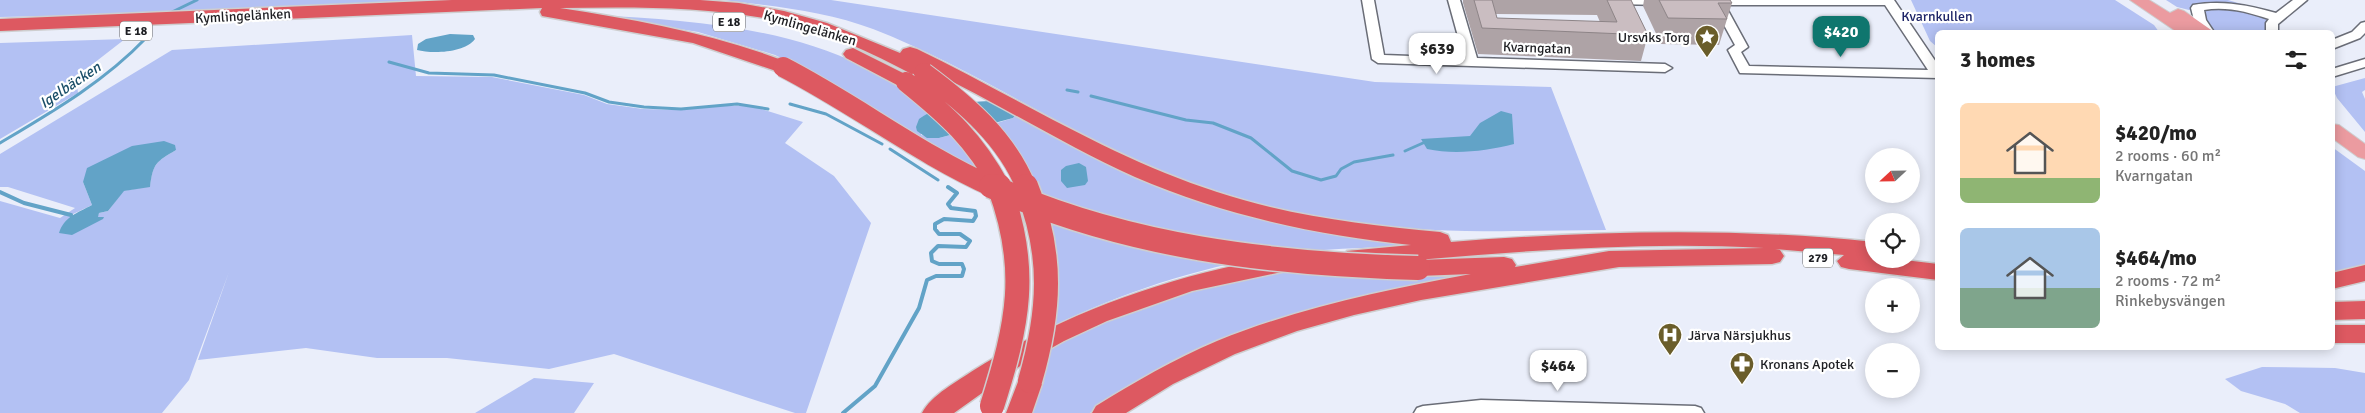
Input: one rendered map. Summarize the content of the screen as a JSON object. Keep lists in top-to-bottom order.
{
  "streets": {
    "highway": ["Kymlingelänken", "E 18", "279"],
    "street": ["Kvarngatan"]
  },
  "crossings": [
    ["Kymlingelänken", "E 18"],
    ["Kymlingelänken", "279"]
  ],
  "water": ["Igelbäcken"],
  "parks": ["Kvarnkullen"],
  "places": {
    "place": ["Ursviks Torg"],
    "hospital": ["Järva Närsjukhus"],
    "pharmacy": ["Kronans Apotek"]
  },
  "north": "left",
  "page": {
    "price": ["$420", "$639", "$464"],
    "heading": "3 homes",
    "list": [
      {
        "name": "$420/mo",
        "note": "2 rooms · 60 m² · Kvarngatan"
      },
      {
        "name": "$464/mo",
        "note": "2 rooms · 72 m² · Rinkebysvängen"
      }
    ],
    "map_buttons": ["+", "−"]
  }
}
